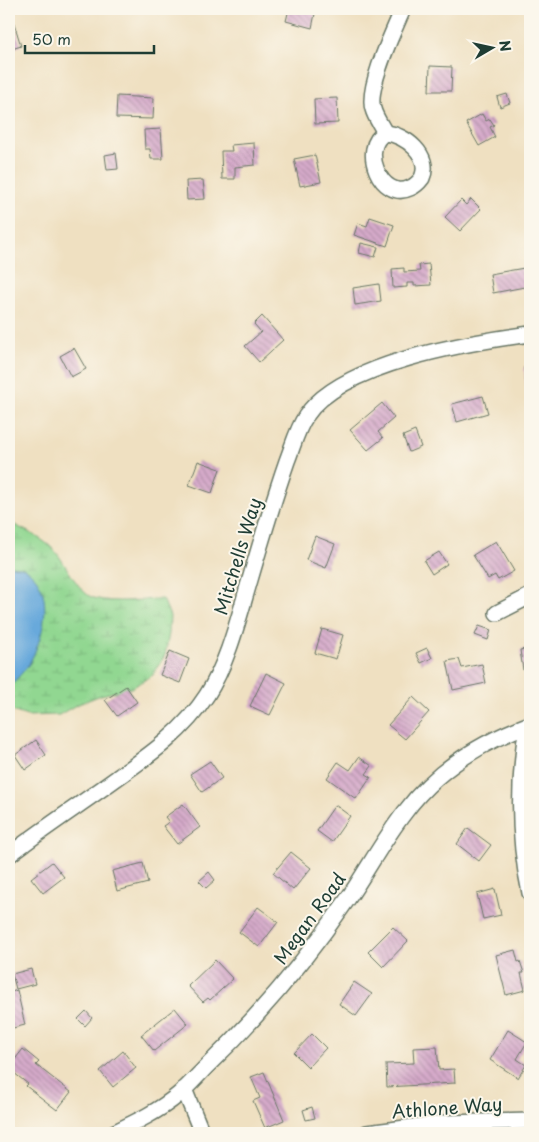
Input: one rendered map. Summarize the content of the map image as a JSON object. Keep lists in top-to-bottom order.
{
  "streets": {
    "street": ["Mitchells Way", "Megan Road", "Athlone Way"]
  },
  "scale_bar": "50 m",
  "north": "right"
}
